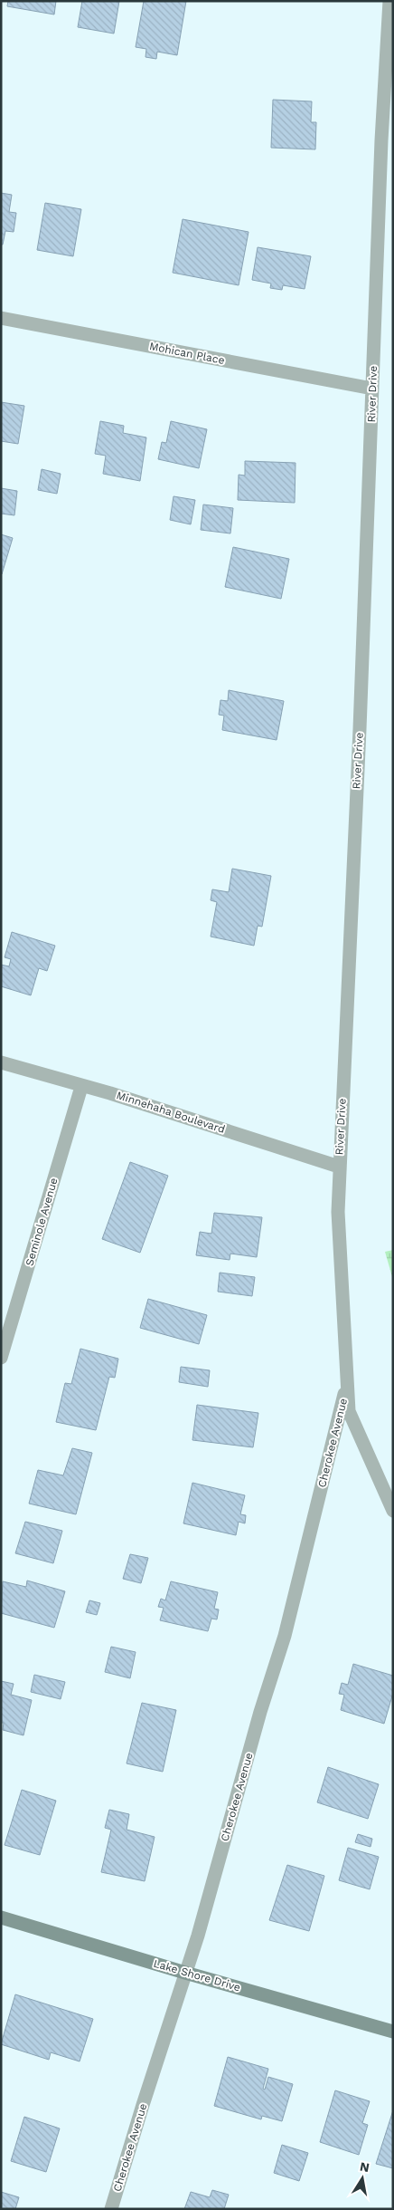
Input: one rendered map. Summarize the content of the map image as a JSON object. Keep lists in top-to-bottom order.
{
  "streets": {
    "street": [
      "Mohican Place",
      "River Drive",
      "Minnehaha Boulevard",
      "Seminole Avenue",
      "Cherokee Avenue",
      "Lake Shore Drive"
    ]
  },
  "crossings": [
    ["Mohican Place", "River Drive"],
    ["River Drive", "Minnehaha Boulevard"],
    ["River Drive", "Cherokee Avenue"],
    ["Minnehaha Boulevard", "Seminole Avenue"],
    ["Cherokee Avenue", "Lake Shore Drive"]
  ],
  "north": "top"
}
